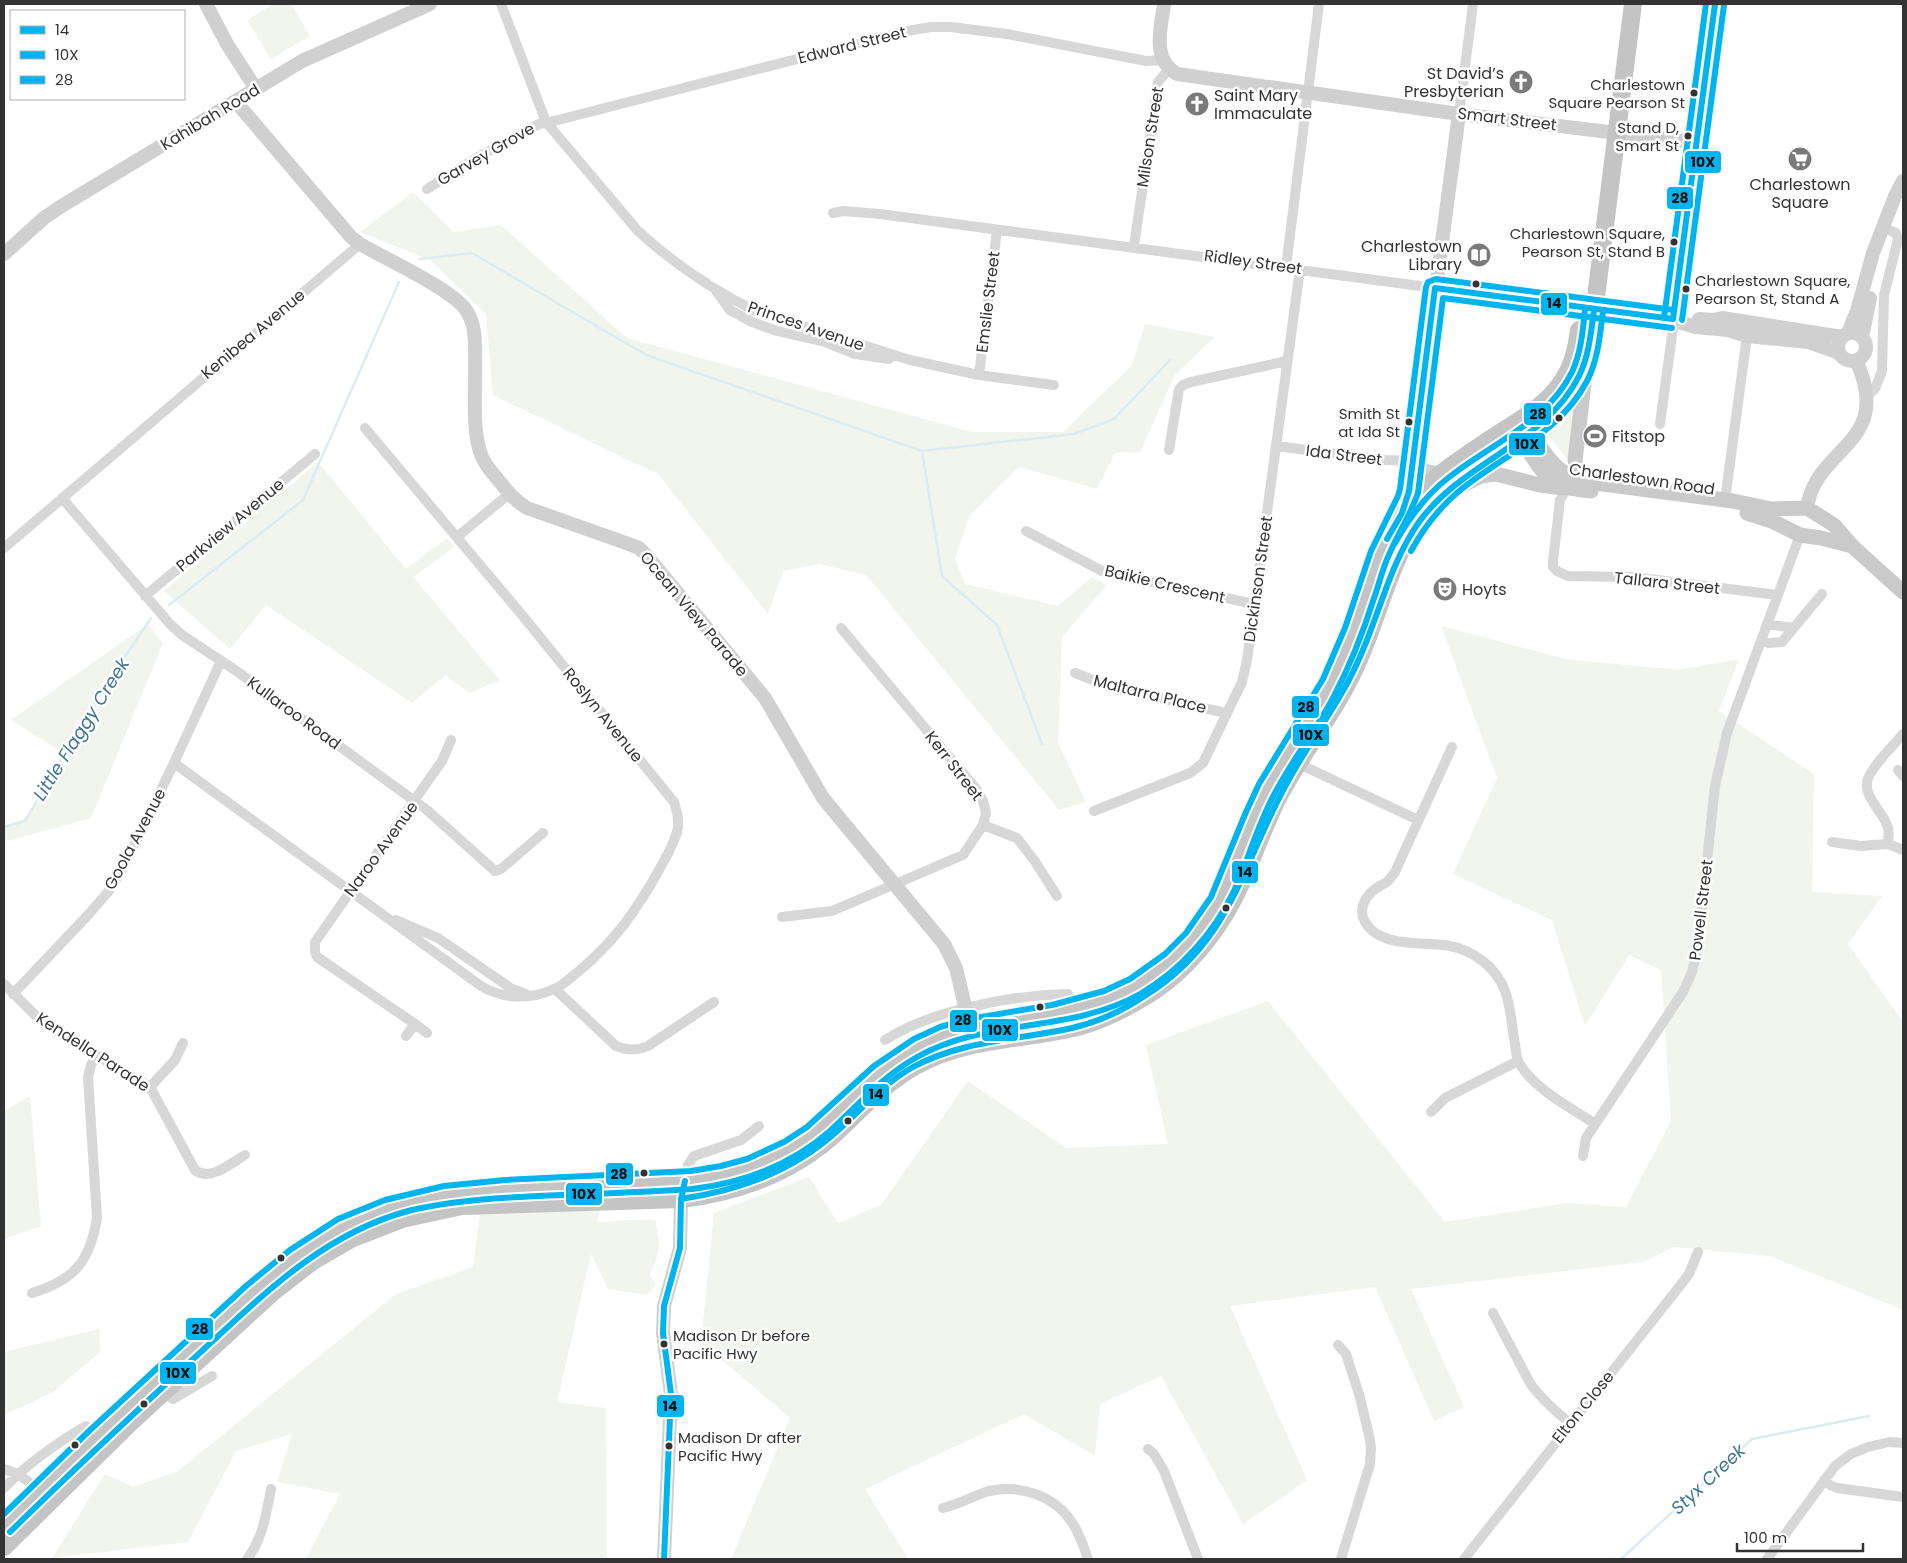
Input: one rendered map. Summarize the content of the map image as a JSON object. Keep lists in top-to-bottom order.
{
  "streets": {
    "main road": ["Charlestown Road"],
    "street": [
      "Edward Street",
      "Kahibah Road",
      "Smart Street",
      "Milson Street",
      "Garvey Grove",
      "Ridley Street",
      "Emslie Street",
      "Princes Avenue",
      "Kenibea Avenue",
      "Ida Street",
      "Parkview Avenue",
      "Dickinson Street",
      "Tallara Street",
      "Baikie Crescent",
      "Ocean View Parade",
      "Maltarra Place",
      "Kullaroo Road",
      "Roslyn Avenue",
      "Kerr Street",
      "Goola Avenue",
      "Naroo Avenue",
      "Powell Street",
      "Kendella Parade",
      "Elton Close"
    ]
  },
  "crossings": [
    ["Edward Street", "Smart Street"],
    ["Edward Street", "Milson Street"],
    ["Edward Street", "Garvey Grove"],
    ["Edward Street", "Princes Avenue"],
    ["Smart Street", "Milson Street"],
    ["Milson Street", "Ridley Street"],
    ["Garvey Grove", "Princes Avenue"],
    ["Ridley Street", "Emslie Street"],
    ["Ridley Street", "Dickinson Street"],
    ["Emslie Street", "Princes Avenue"],
    ["Kenibea Avenue", "Ocean View Parade"],
    ["Kenibea Avenue", "Kullaroo Road"],
    ["Ida Street", "Dickinson Street"],
    ["Charlestown Road", "Tallara Street"],
    ["Charlestown Road", "Powell Street"],
    ["Parkview Avenue", "Kullaroo Road"],
    ["Dickinson Street", "Baikie Crescent"],
    ["Dickinson Street", "Maltarra Place"],
    ["Tallara Street", "Powell Street"],
    ["Ocean View Parade", "Kerr Street"],
    ["Kullaroo Road", "Goola Avenue"],
    ["Kullaroo Road", "Naroo Avenue"],
    ["Roslyn Avenue", "Goola Avenue"],
    ["Roslyn Avenue", "Naroo Avenue"],
    ["Goola Avenue", "Kendella Parade"]
  ],
  "water": ["Little Flaggy Creek", "Styx Creek"],
  "places": {
    "church": ["St David’s Presbyterian", "Saint Mary Immaculate"],
    "other": [
      "Charlestown Square Pearson St",
      "Stand D, Smart St",
      "Charlestown Square, Pearson St, Stand B",
      "Charlestown Square, Pearson St, Stand A",
      "Smith St at Ida St",
      "Madison Dr before Pacific Hwy",
      "Madison Dr after Pacific Hwy"
    ],
    "supermarket": ["Charlestown Square"],
    "library": ["Charlestown Library"],
    "sports": ["Fitstop"],
    "theatre": ["Hoyts"]
  },
  "lines": ["transit line 14", "transit line 28", "transit line 10X"],
  "legend": ["14", "10X", "28"],
  "scale_bar": "100 m"
}
